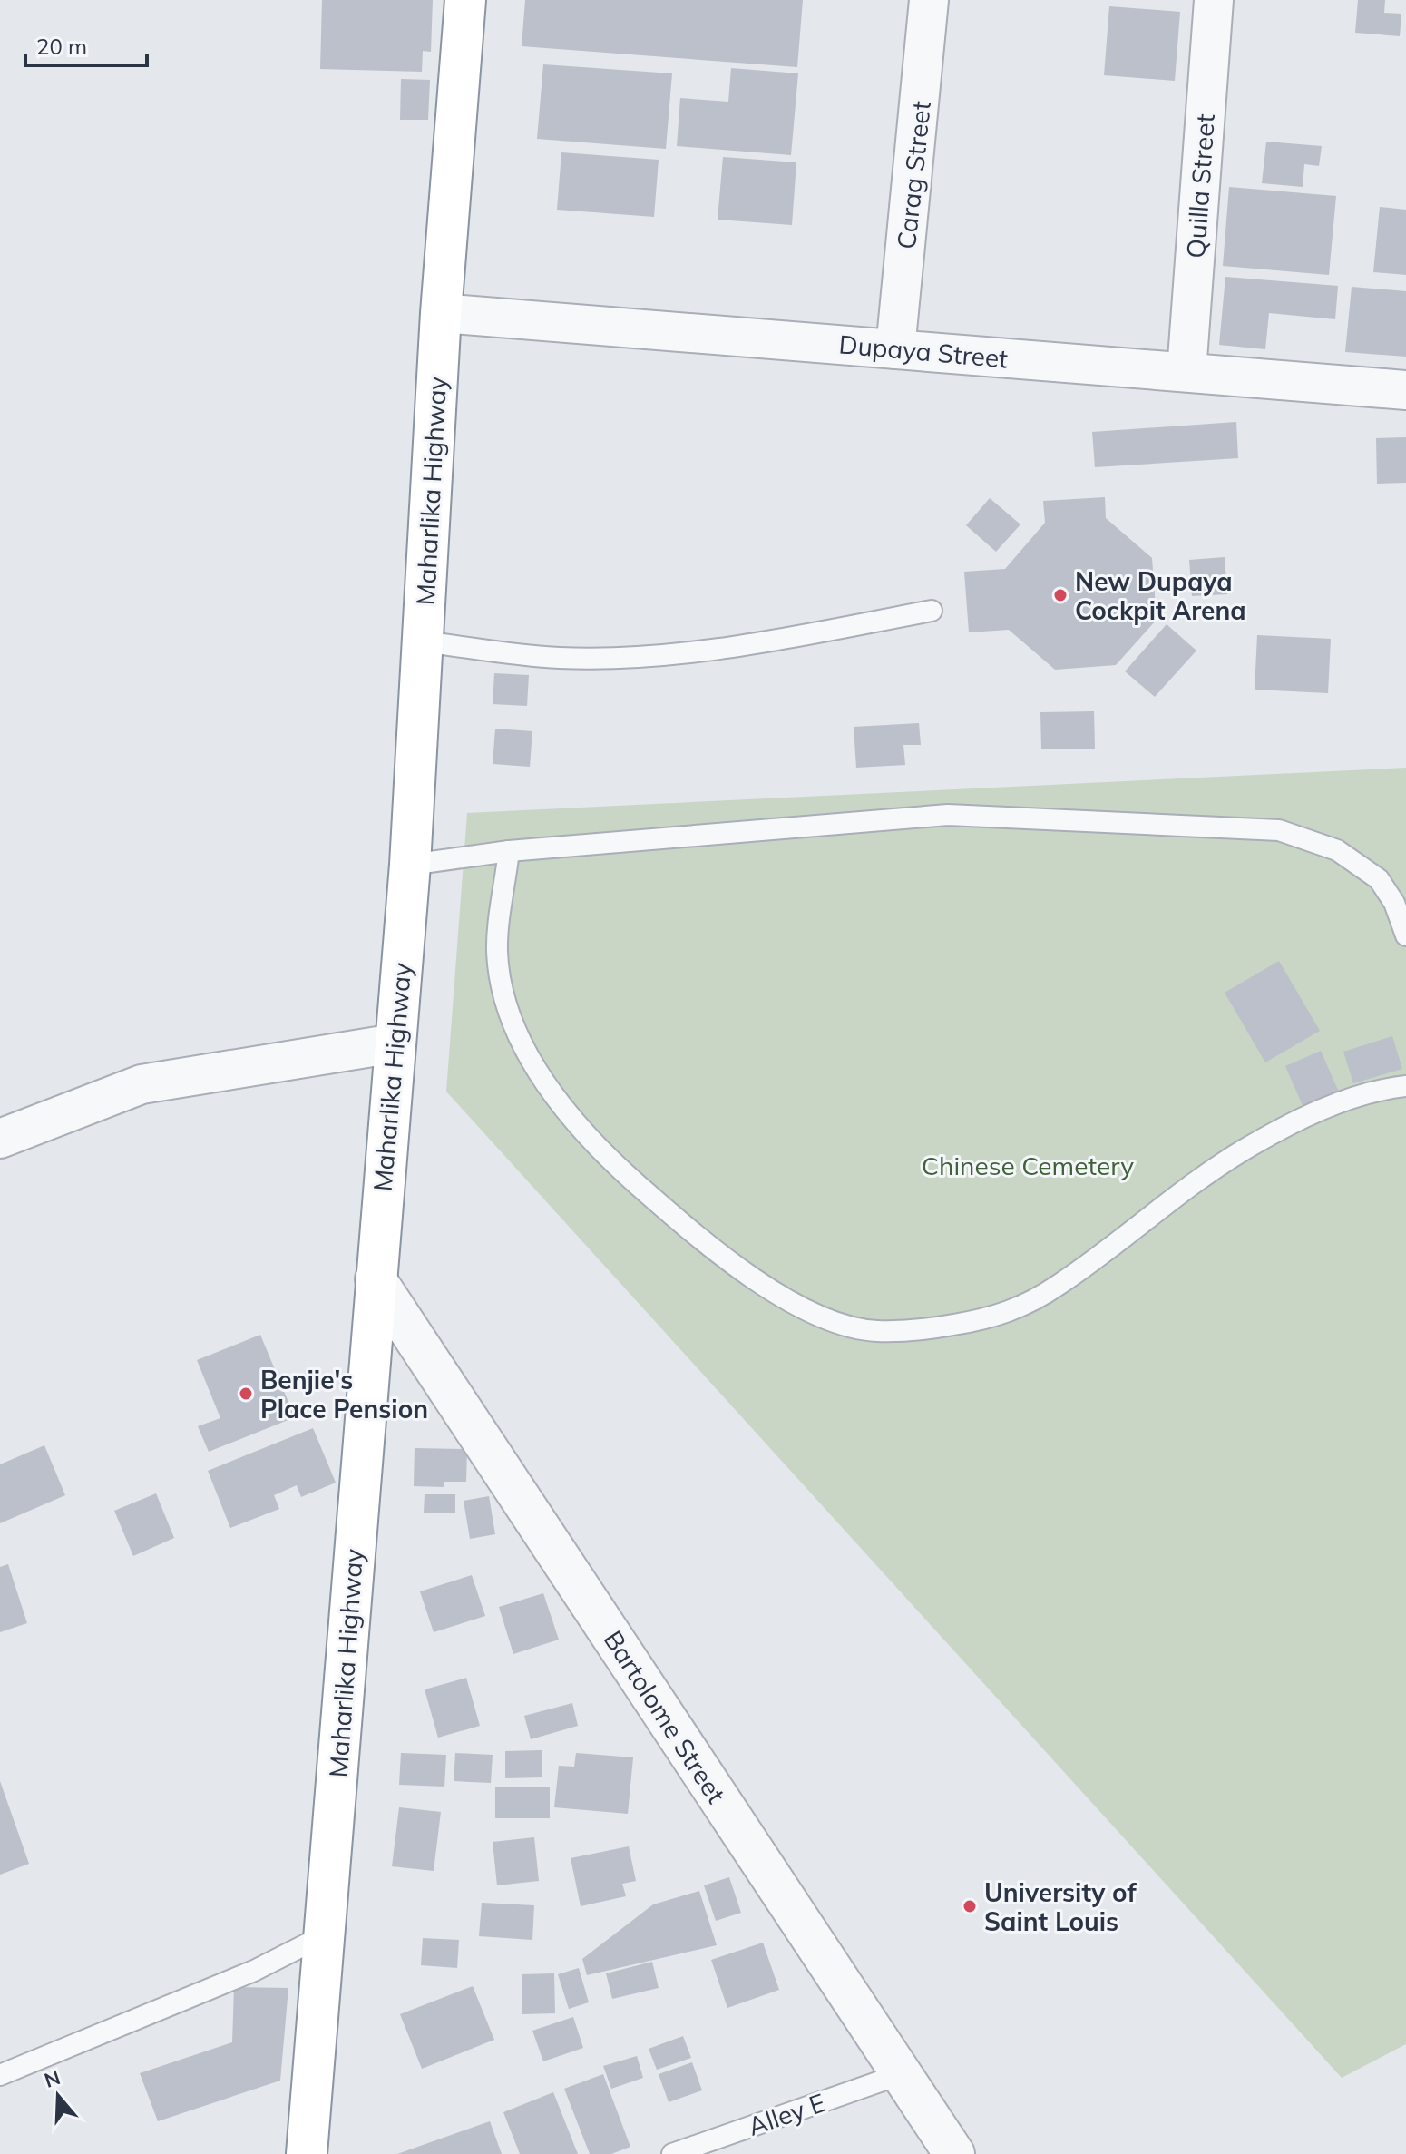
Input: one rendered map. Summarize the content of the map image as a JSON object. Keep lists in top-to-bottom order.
{
  "streets": {
    "highway": ["Maharlika Highway"],
    "street": [
      "Carag Street",
      "Quilla Street",
      "Dupaya Street",
      "Bartolome Street"
    ],
    "lane": ["Alley E"]
  },
  "crossings": [
    ["Carag Street", "Dupaya Street"],
    ["Quilla Street", "Dupaya Street"],
    ["Dupaya Street", "Maharlika Highway"],
    ["Maharlika Highway", "Bartolome Street"],
    ["Bartolome Street", "Alley E"]
  ],
  "parks": ["Chinese Cemetery"],
  "places": ["New Dupaya Cockpit Arena", "Benjie's Place Pension", "University of Saint Louis"],
  "scale_bar": "20 m",
  "north": "top"
}
